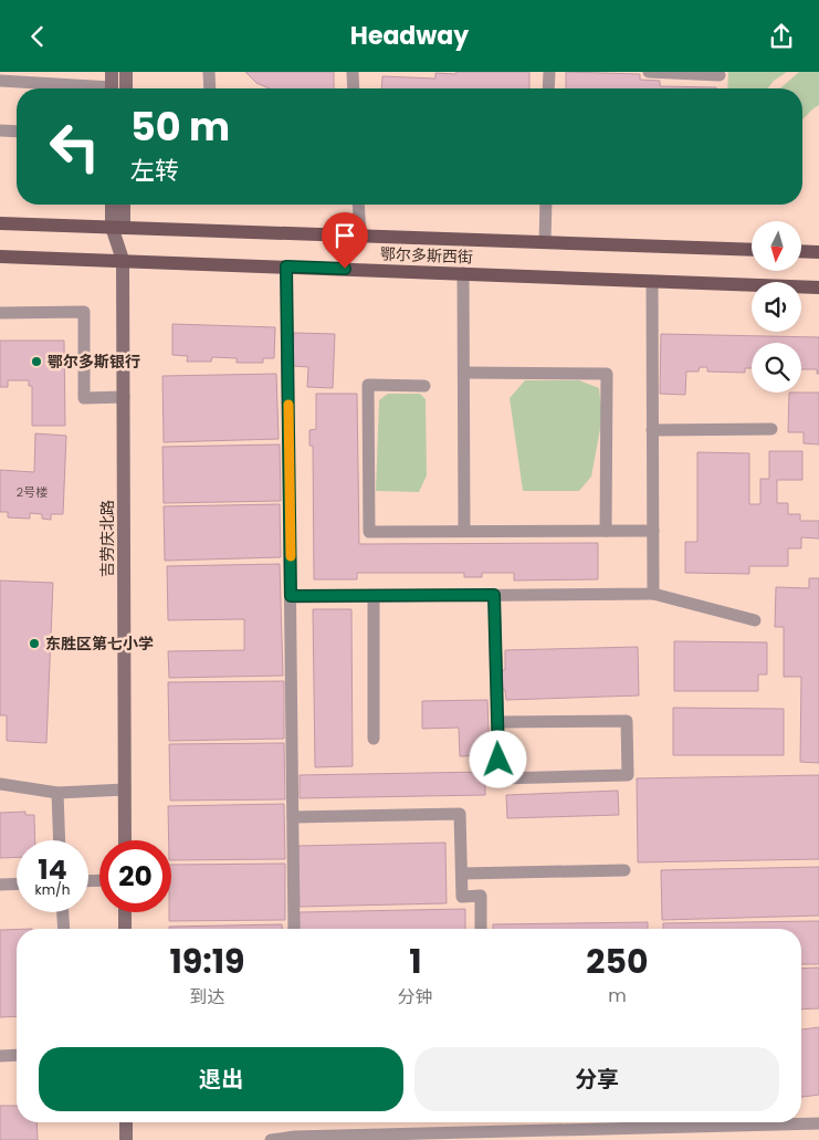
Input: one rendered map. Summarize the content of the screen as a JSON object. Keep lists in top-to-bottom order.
{
  "streets": {
    "main road": ["鄂尔多斯西街", "吉劳庆北路"]
  },
  "crossings": [
    ["鄂尔多斯西街", "吉劳庆北路"]
  ],
  "places": ["鄂尔多斯银行", "东胜区第七小学"],
  "house_numbers": ["2号楼"],
  "north": "bottom",
  "page": {
    "header": "Headway",
    "turn": ["50 m", "左转"],
    "speed": "14 km/h",
    "limit": "20",
    "eta": [
      "19:19",
      "到达",
      "1",
      "分钟",
      "250",
      "m"
    ],
    "buttons": ["退出", "分享"]
  }
}
